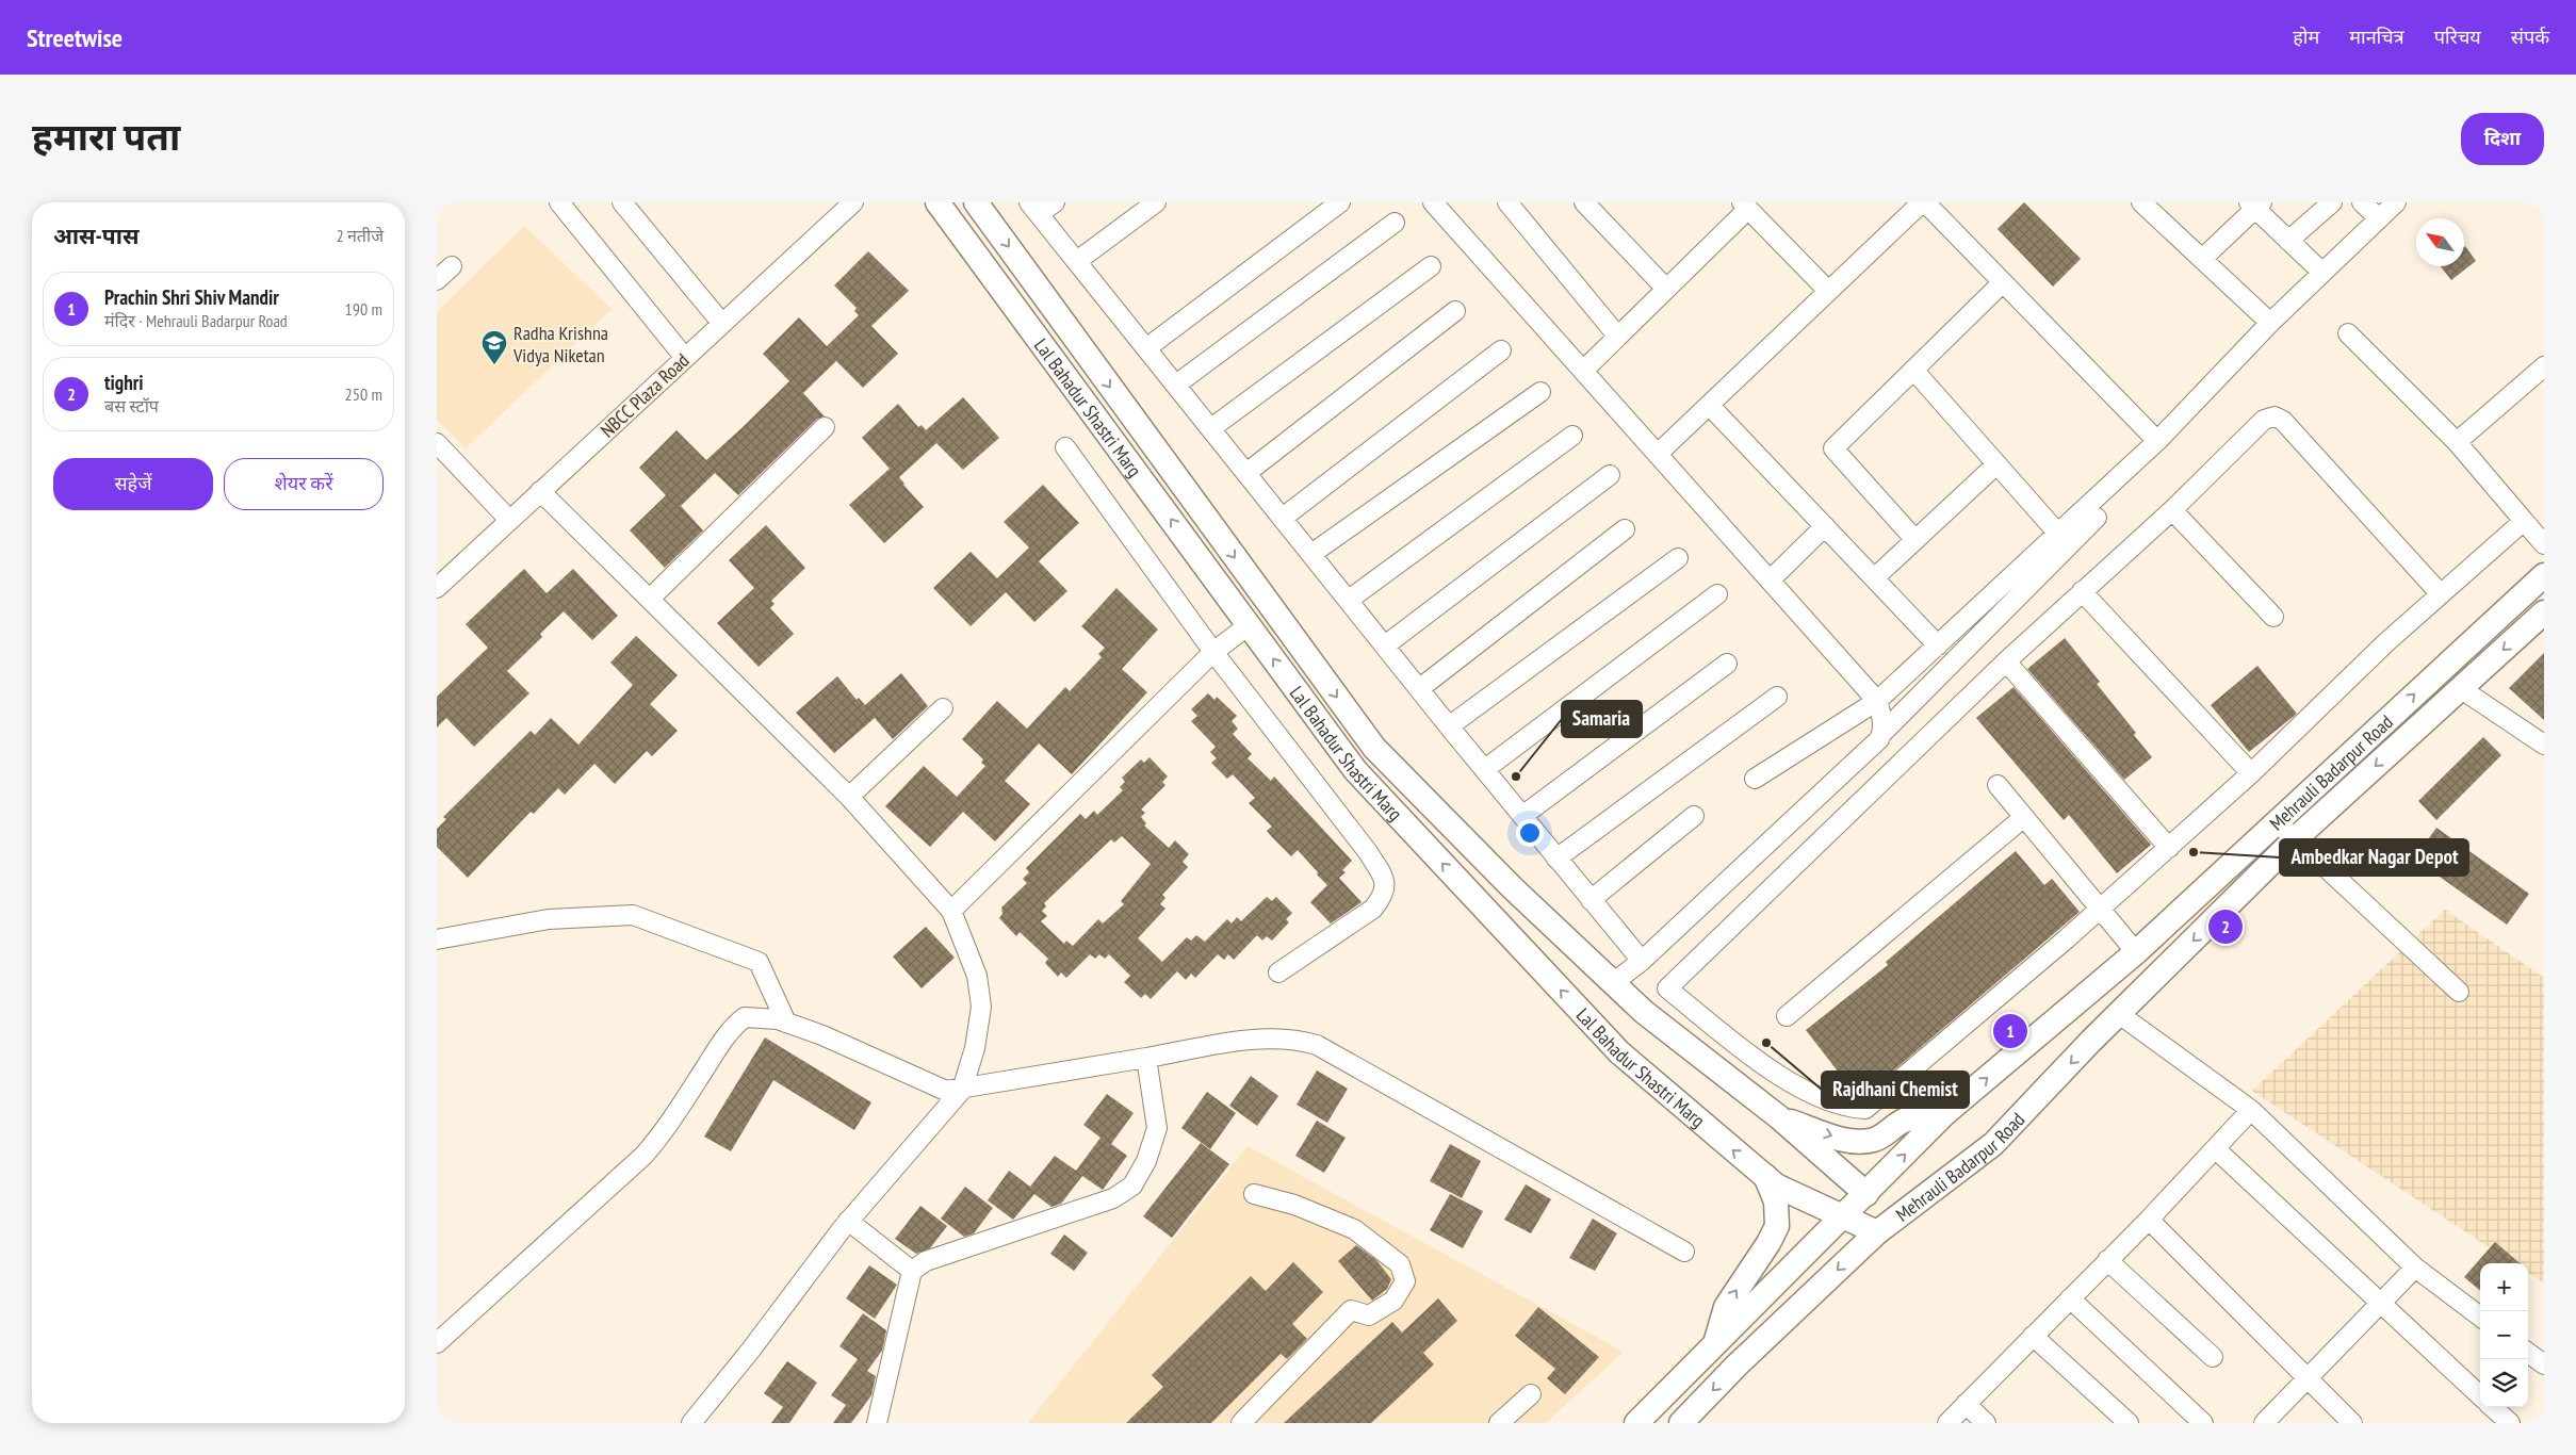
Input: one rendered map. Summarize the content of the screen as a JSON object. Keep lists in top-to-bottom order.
{
  "streets": {
    "main road": ["Lal Bahadur Shastri Marg", "Mehrauli Badarpur Road"],
    "street": ["NBCC Plaza Road"]
  },
  "crossings": [
    ["Lal Bahadur Shastri Marg", "Mehrauli Badarpur Road"]
  ],
  "places": {
    "school or university": ["Radha Krishna Vidya Niketan"],
    "other": ["Samaria", "Ambedkar Nagar Depot", "Rajdhani Chemist"]
  },
  "north": "top left",
  "page": {
    "header": "Streetwise",
    "nav": [
      "होम",
      "मानचित्र",
      "परिचय",
      "संपर्क"
    ],
    "title": "हमारा पता",
    "buttons": [
      "दिशा",
      ["सहेजें", "शेयर करें"]
    ],
    "heading": ["आस-पास", "2 नतीजे"],
    "list": [
      {
        "mark": "1",
        "name": "Prachin Shri Shiv Mandir",
        "note": "मंदिर · Mehrauli Badarpur Road",
        "value": "190 m"
      },
      {
        "mark": "2",
        "name": "tighri",
        "note": "बस स्टॉप",
        "value": "250 m"
      }
    ],
    "pins": ["2", "1"],
    "map_buttons": ["+", "−"]
  }
}
